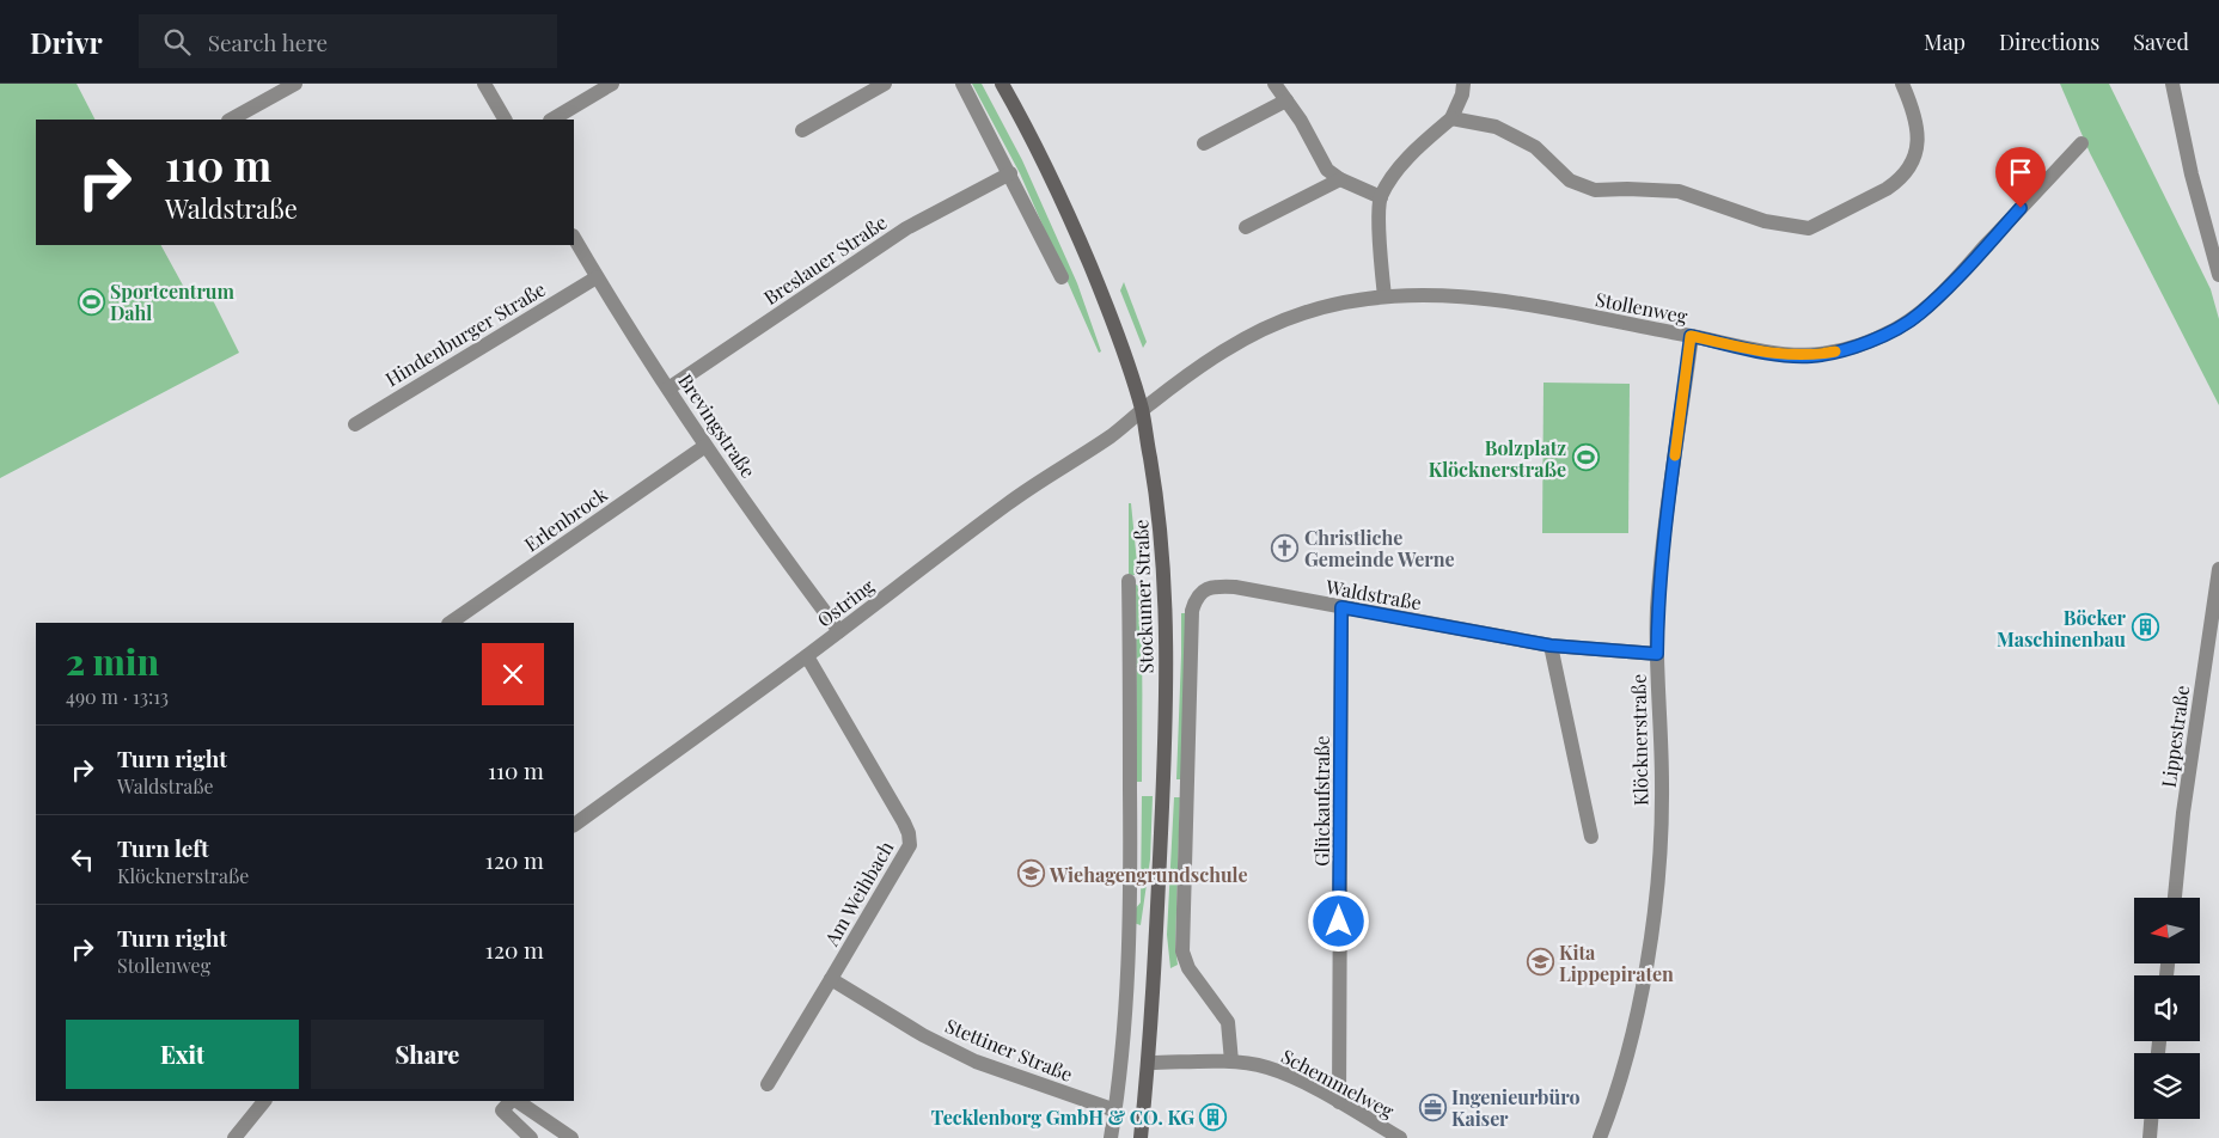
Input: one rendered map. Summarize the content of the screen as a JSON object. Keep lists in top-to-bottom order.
{
  "streets": {
    "main road": ["Stockumer Straße"],
    "street": [
      "Breslauer Straße",
      "Stollenweg",
      "Hindenburger Straße",
      "Brevingstraße",
      "Erlenbrock",
      "Waldstraße",
      "Ostring",
      "Lippestraße",
      "Klöcknerstraße",
      "Glückaufstraße",
      "Am Weihbach",
      "Stettiner Straße",
      "Schemmelweg"
    ]
  },
  "crossings": [
    ["Breslauer Straße", "Brevingstraße"],
    ["Stollenweg", "Stockumer Straße"],
    ["Stollenweg", "Ostring"],
    ["Stollenweg", "Klöcknerstraße"],
    ["Hindenburger Straße", "Brevingstraße"],
    ["Brevingstraße", "Erlenbrock"],
    ["Brevingstraße", "Ostring"],
    ["Waldstraße", "Klöcknerstraße"],
    ["Waldstraße", "Glückaufstraße"],
    ["Waldstraße", "Schemmelweg"],
    ["Stockumer Straße", "Ostring"],
    ["Stockumer Straße", "Stettiner Straße"],
    ["Stockumer Straße", "Schemmelweg"],
    ["Ostring", "Am Weihbach"],
    ["Glückaufstraße", "Schemmelweg"],
    ["Am Weihbach", "Stettiner Straße"]
  ],
  "places": {
    "sports": ["Sportcentrum Dahl", "Bolzplatz Klöcknerstraße"],
    "church": ["Christliche Gemeinde Werne"],
    "building": ["Böcker Maschinenbau", "Tecklenborg GmbH & CO. KG"],
    "school or university": ["Wiehagengrundschule", "Kita Lippepiraten"],
    "office": ["Ingenieurbüro Kaiser"]
  },
  "north": "left",
  "page": {
    "header": "Drivr",
    "search": "Search here",
    "nav": ["Map", "Directions", "Saved"],
    "turn": ["110 m", "Waldstraße"],
    "heading": ["2 min", "490 m · 13:13"],
    "list": [
      {
        "name": "Turn right",
        "note": "Waldstraße",
        "value": "110 m"
      },
      {
        "name": "Turn left",
        "note": "Klöcknerstraße",
        "value": "120 m"
      },
      {
        "name": "Turn right",
        "note": "Stollenweg",
        "value": "120 m"
      }
    ],
    "buttons": ["Exit", "Share"]
  }
}
